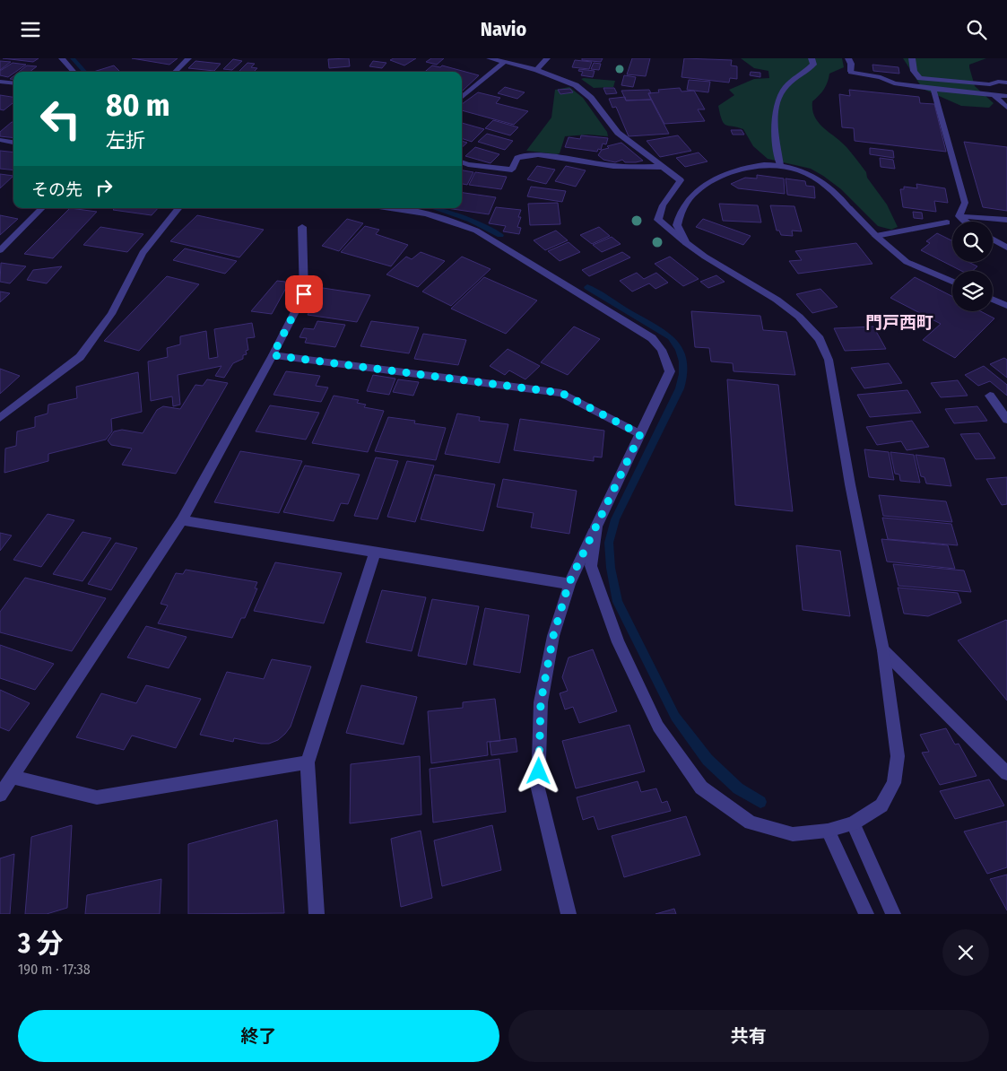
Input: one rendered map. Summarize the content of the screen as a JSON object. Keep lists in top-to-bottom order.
{
  "districts": ["門戸西町"],
  "page": {
    "header": "Navio",
    "turn": ["80 m", "左折"],
    "then": "その先",
    "heading": ["3 分", "190 m · 17:38"],
    "buttons": ["終了", "共有"]
  }
}
